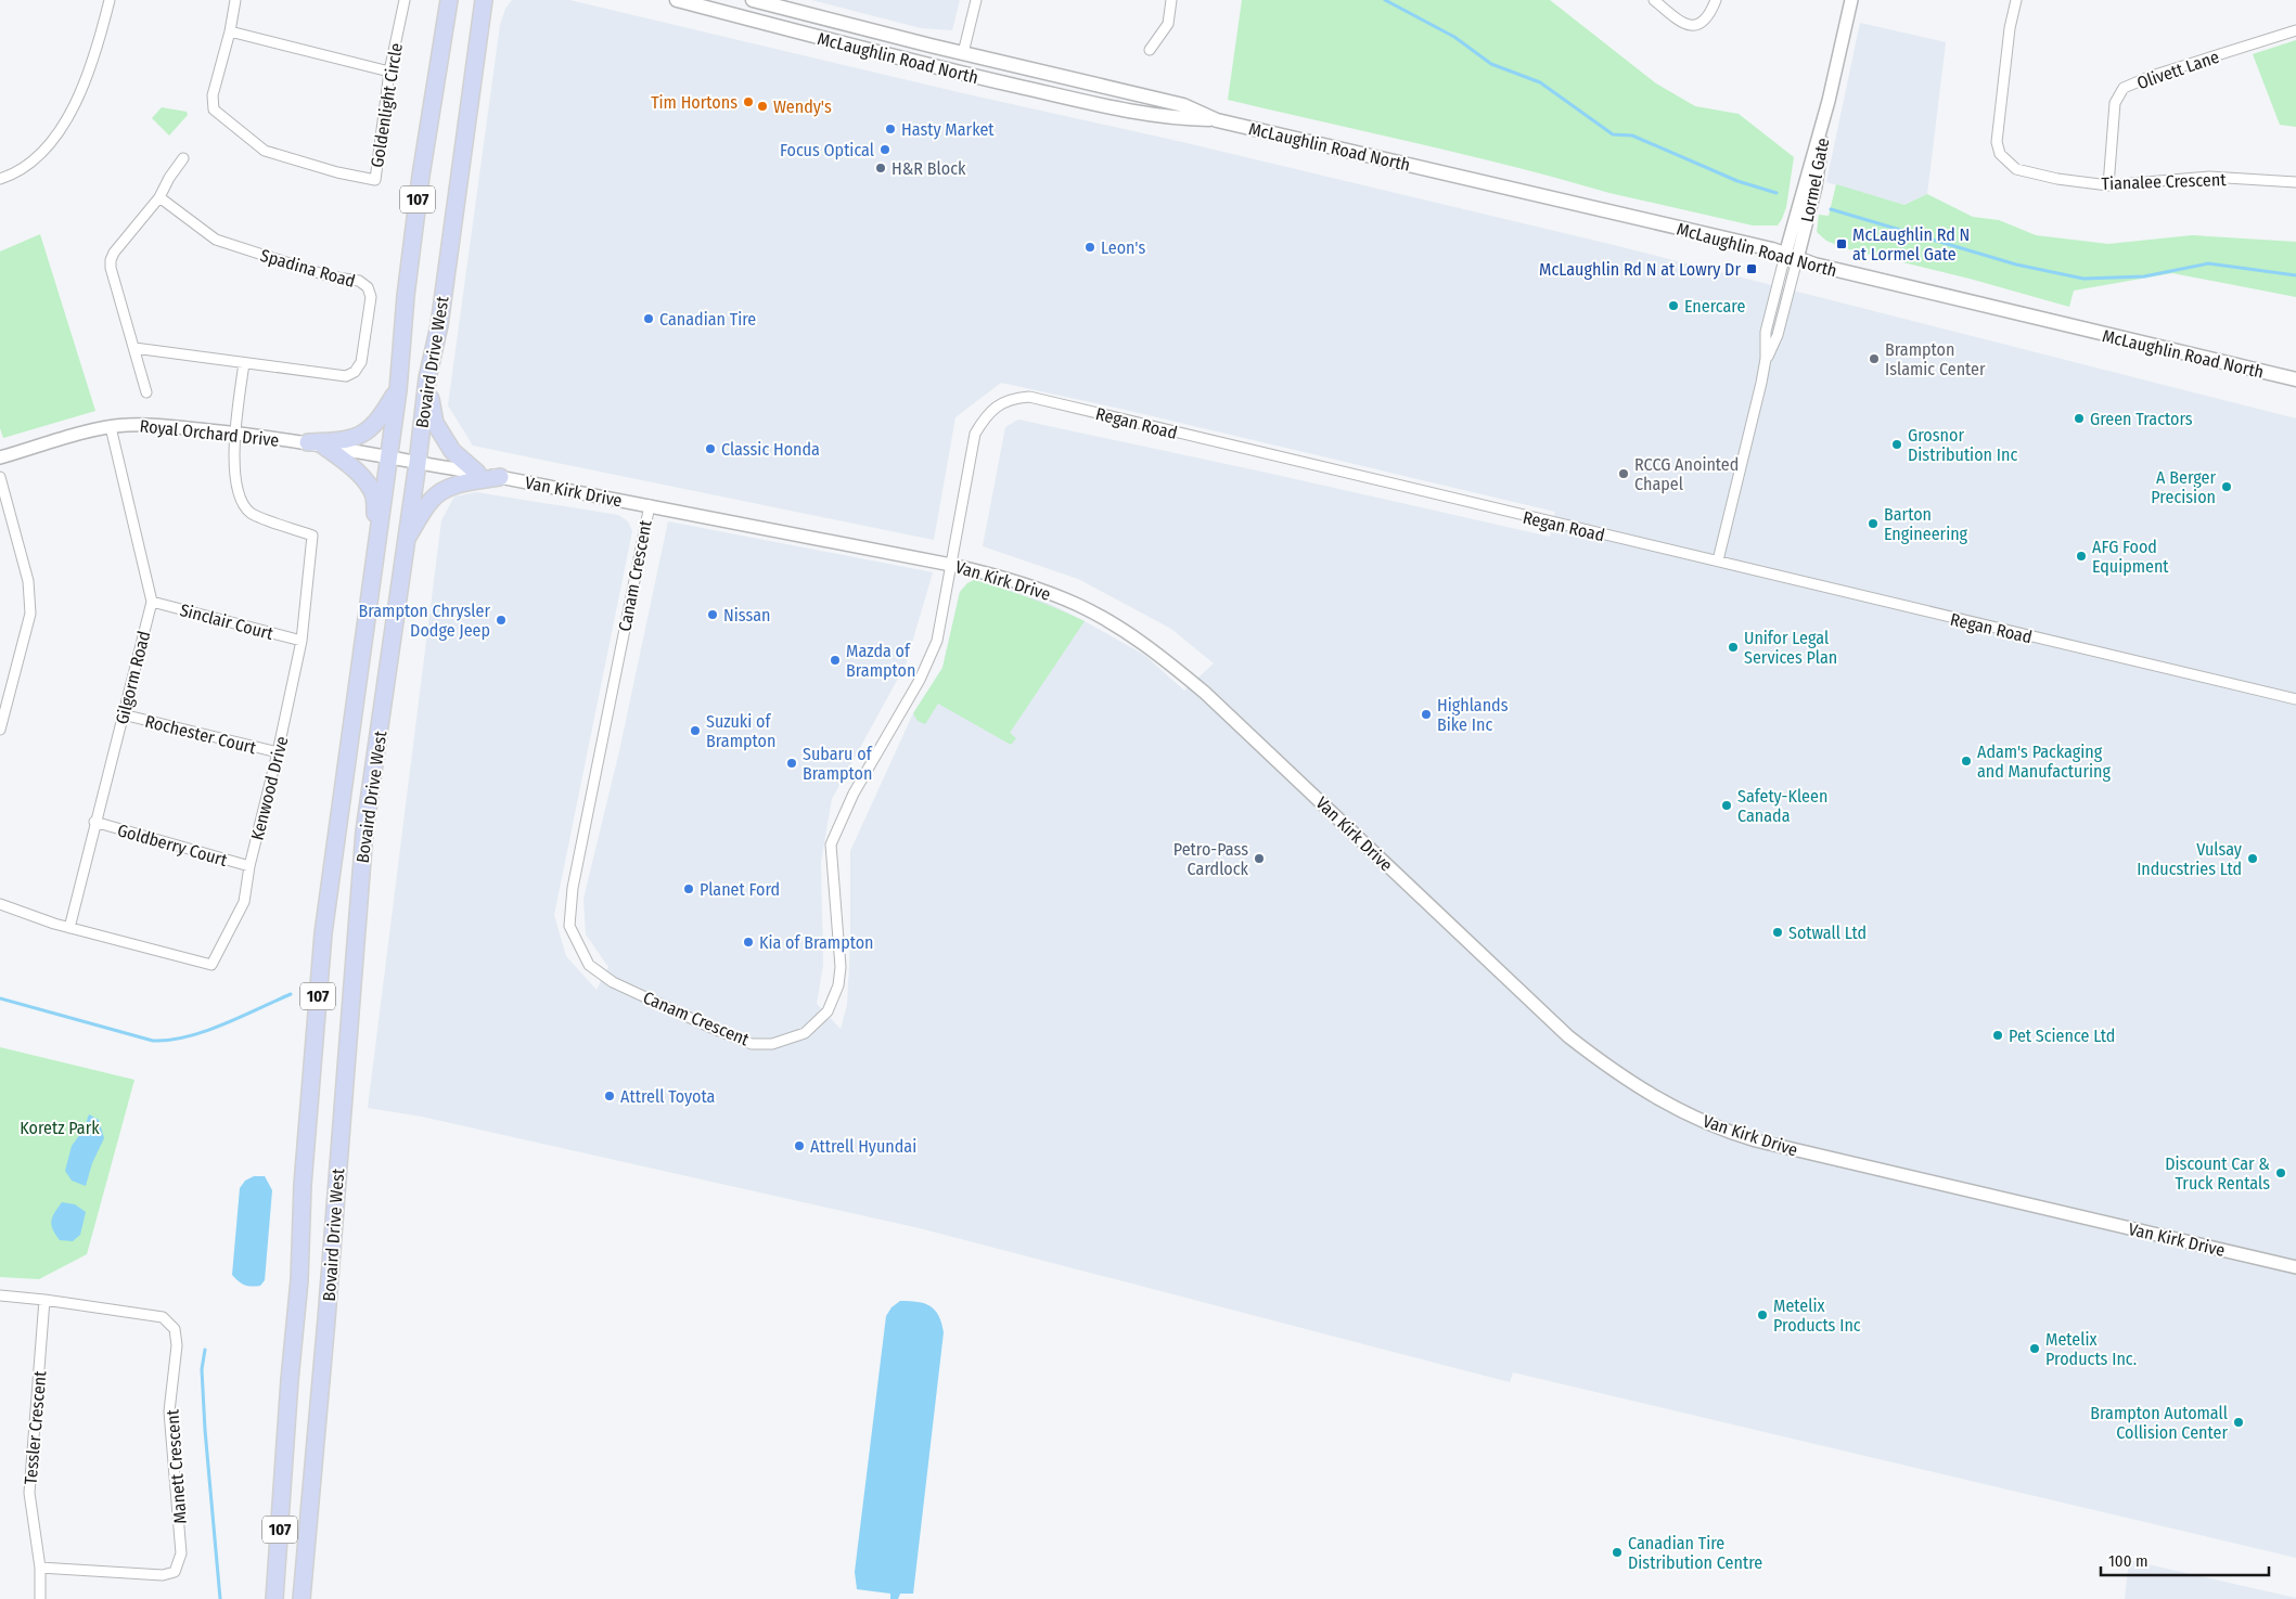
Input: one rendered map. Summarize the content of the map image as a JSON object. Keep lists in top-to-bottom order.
{
  "streets": {
    "main road": ["McLaughlin Road North", "107", "Bovaird Drive West"],
    "street": [
      "Olivett Lane",
      "Goldenlight Circle",
      "Lormel Gate",
      "Tianalee Crescent",
      "Spadina Road",
      "Regan Road",
      "Royal Orchard Drive",
      "Van Kirk Drive",
      "Canam Crescent",
      "Sinclair Court",
      "Gilgorm Road",
      "Rochester Court",
      "Kenwood Drive",
      "Goldberry Court",
      "Tessler Crescent",
      "Manett Crescent"
    ]
  },
  "crossings": [
    ["McLaughlin Road North", "Lormel Gate"],
    ["Olivett Lane", "Tianalee Crescent"],
    ["Bovaird Drive West", "Royal Orchard Drive"],
    ["Bovaird Drive West", "Van Kirk Drive"],
    ["Regan Road", "Van Kirk Drive"],
    ["Regan Road", "Canam Crescent"],
    ["Royal Orchard Drive", "Van Kirk Drive"],
    ["Royal Orchard Drive", "Gilgorm Road"],
    ["Royal Orchard Drive", "Kenwood Drive"],
    ["Van Kirk Drive", "Canam Crescent"],
    ["Sinclair Court", "Gilgorm Road"],
    ["Sinclair Court", "Kenwood Drive"],
    ["Gilgorm Road", "Rochester Court"],
    ["Gilgorm Road", "Kenwood Drive"],
    ["Gilgorm Road", "Goldberry Court"],
    ["Rochester Court", "Kenwood Drive"],
    ["Kenwood Drive", "Goldberry Court"],
    ["Tessler Crescent", "Manett Crescent"]
  ],
  "parks": ["Koretz Park"],
  "places": {
    "other": [
      "Tim Hortons",
      "Wendy's",
      "Hasty Market",
      "Focus Optical",
      "H&R Block",
      "Leon's",
      "Enercare",
      "Canadian Tire",
      "Brampton Islamic Center",
      "Green Tractors",
      "Grosnor Distribution Inc",
      "Classic Honda",
      "RCCG Anointed Chapel",
      "A Berger Precision",
      "Barton Engineering",
      "AFG Food Equipment",
      "Nissan",
      "Brampton Chrysler Dodge Jeep",
      "Unifor Legal Services Plan",
      "Mazda of Brampton",
      "Highlands Bike Inc",
      "Suzuki of Brampton",
      "Adam's Packaging and Manufacturing",
      "Subaru of Brampton",
      "Safety-Kleen Canada",
      "Petro-Pass Cardlock",
      "Vulsay Inducstries Ltd",
      "Planet Ford",
      "Sotwall Ltd",
      "Kia of Brampton",
      "Pet Science Ltd",
      "Attrell Toyota",
      "Attrell Hyundai",
      "Discount Car & Truck Rentals",
      "Metelix Products Inc",
      "Metelix Products Inc.",
      "Brampton Automall Collision Center",
      "Canadian Tire Distribution Centre"
    ],
    "transit": ["McLaughlin Rd N at Lormel Gate", "McLaughlin Rd N at Lowry Dr"]
  },
  "scale_bar": "100 m"
}
